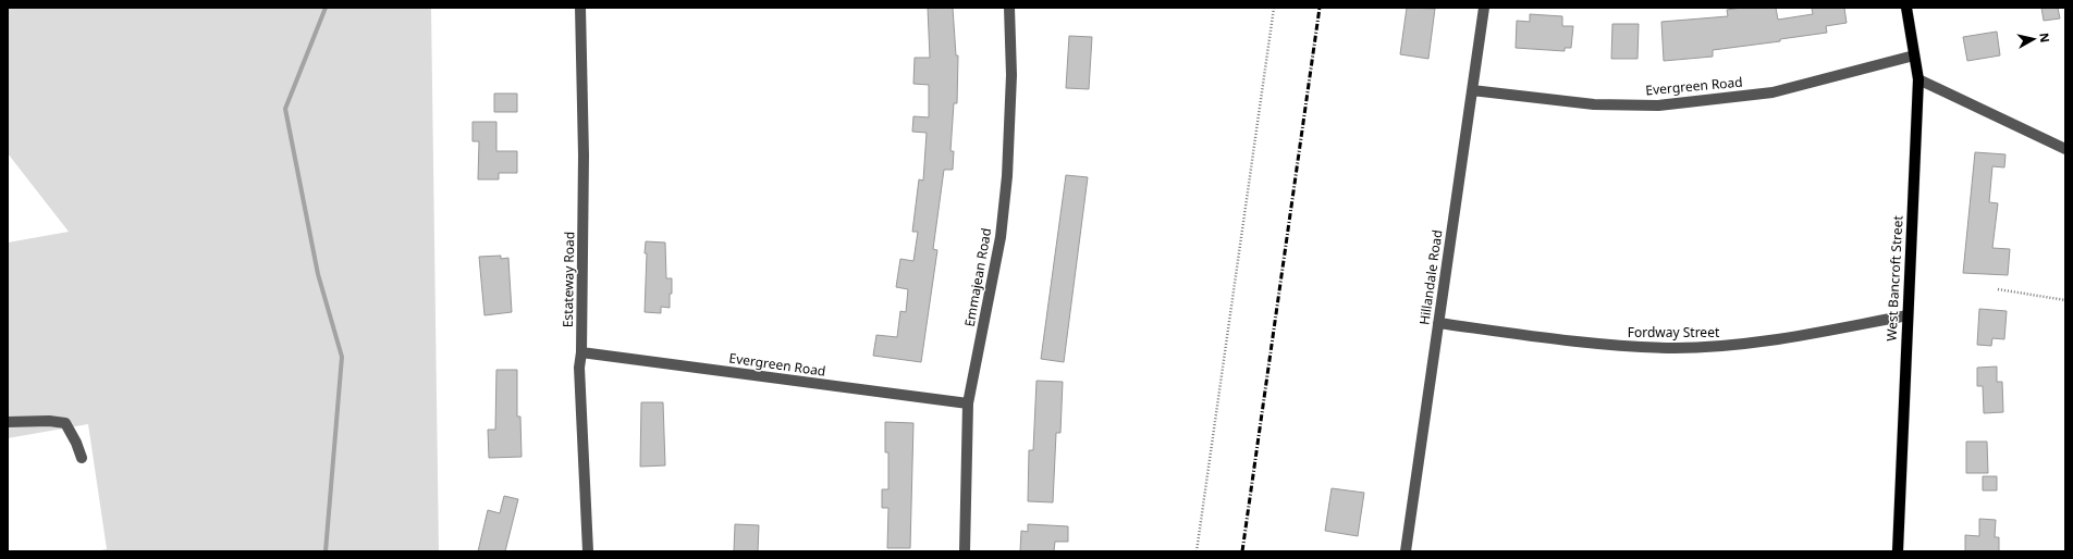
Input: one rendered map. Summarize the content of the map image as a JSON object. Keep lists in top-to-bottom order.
{
  "streets": {
    "main road": ["West Bancroft Street"],
    "street": [
      "Evergreen Road",
      "Emmajean Road",
      "Hillandale Road",
      "Estateway Road",
      "Fordway Street"
    ]
  },
  "crossings": [
    ["Evergreen Road", "Emmajean Road"],
    ["Evergreen Road", "Hillandale Road"],
    ["Evergreen Road", "West Bancroft Street"],
    ["Evergreen Road", "Estateway Road"],
    ["Hillandale Road", "Fordway Street"],
    ["West Bancroft Street", "Fordway Street"]
  ],
  "north": "right"
}
